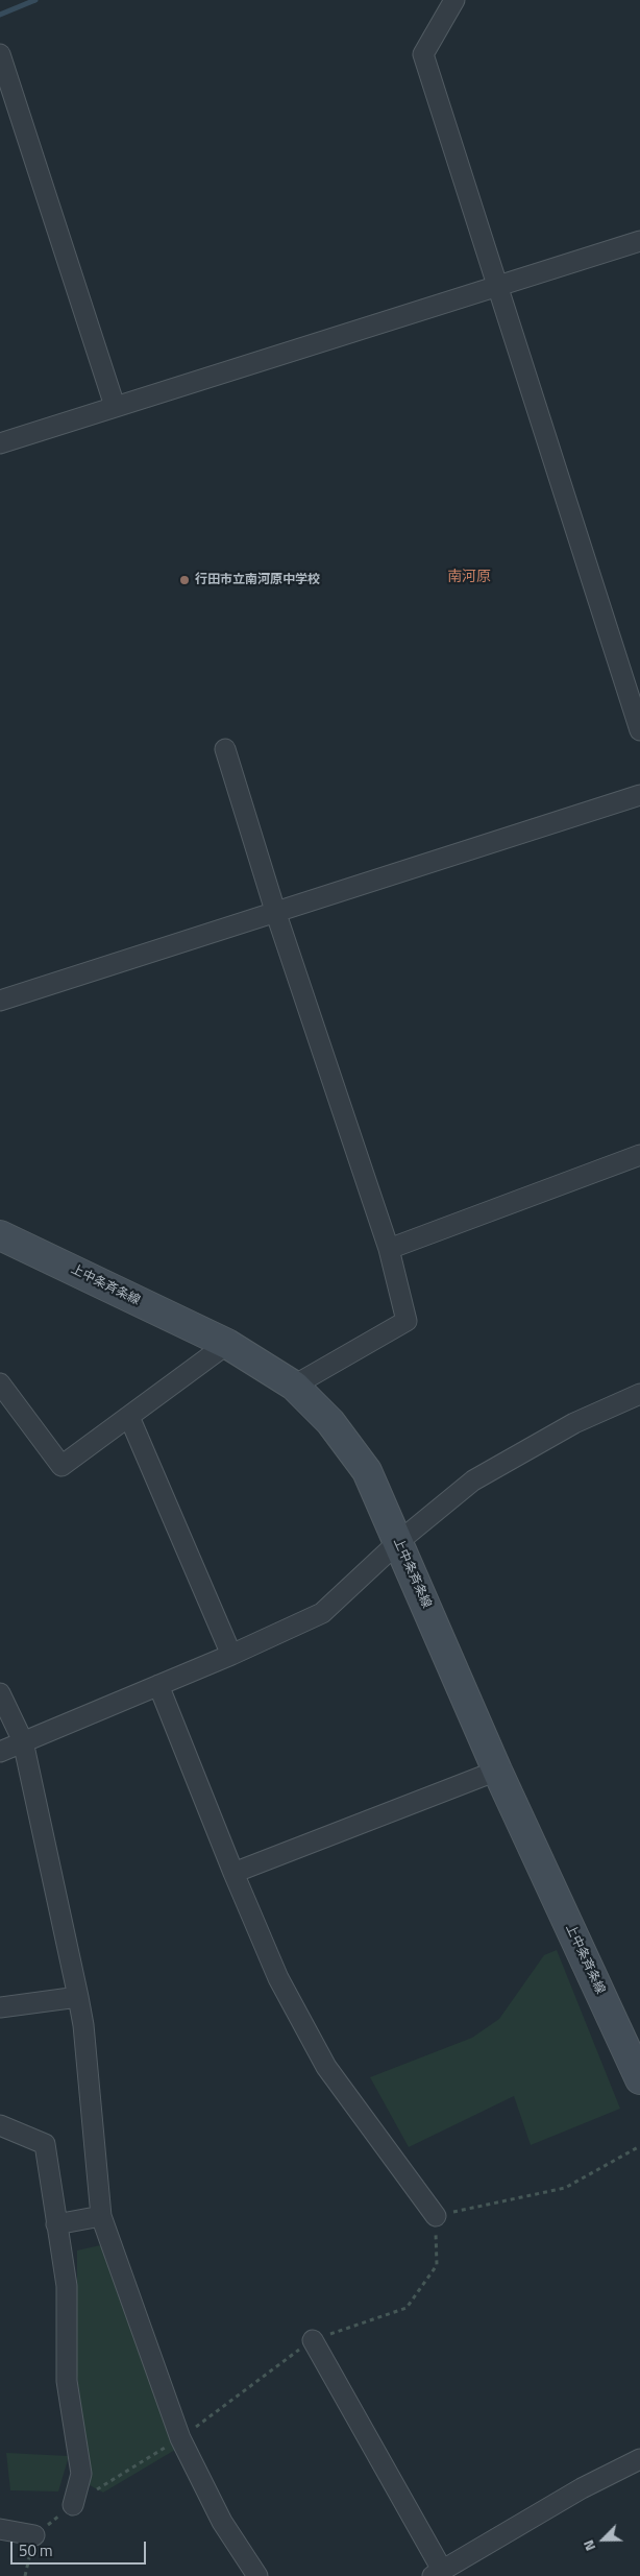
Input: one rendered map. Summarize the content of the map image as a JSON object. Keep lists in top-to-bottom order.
{
  "streets": {
    "main road": ["上中条斉条線"]
  },
  "districts": ["南河原"],
  "places": ["行田市立南河原中学校"],
  "scale_bar": "50 m",
  "north": "bottom left"
}
